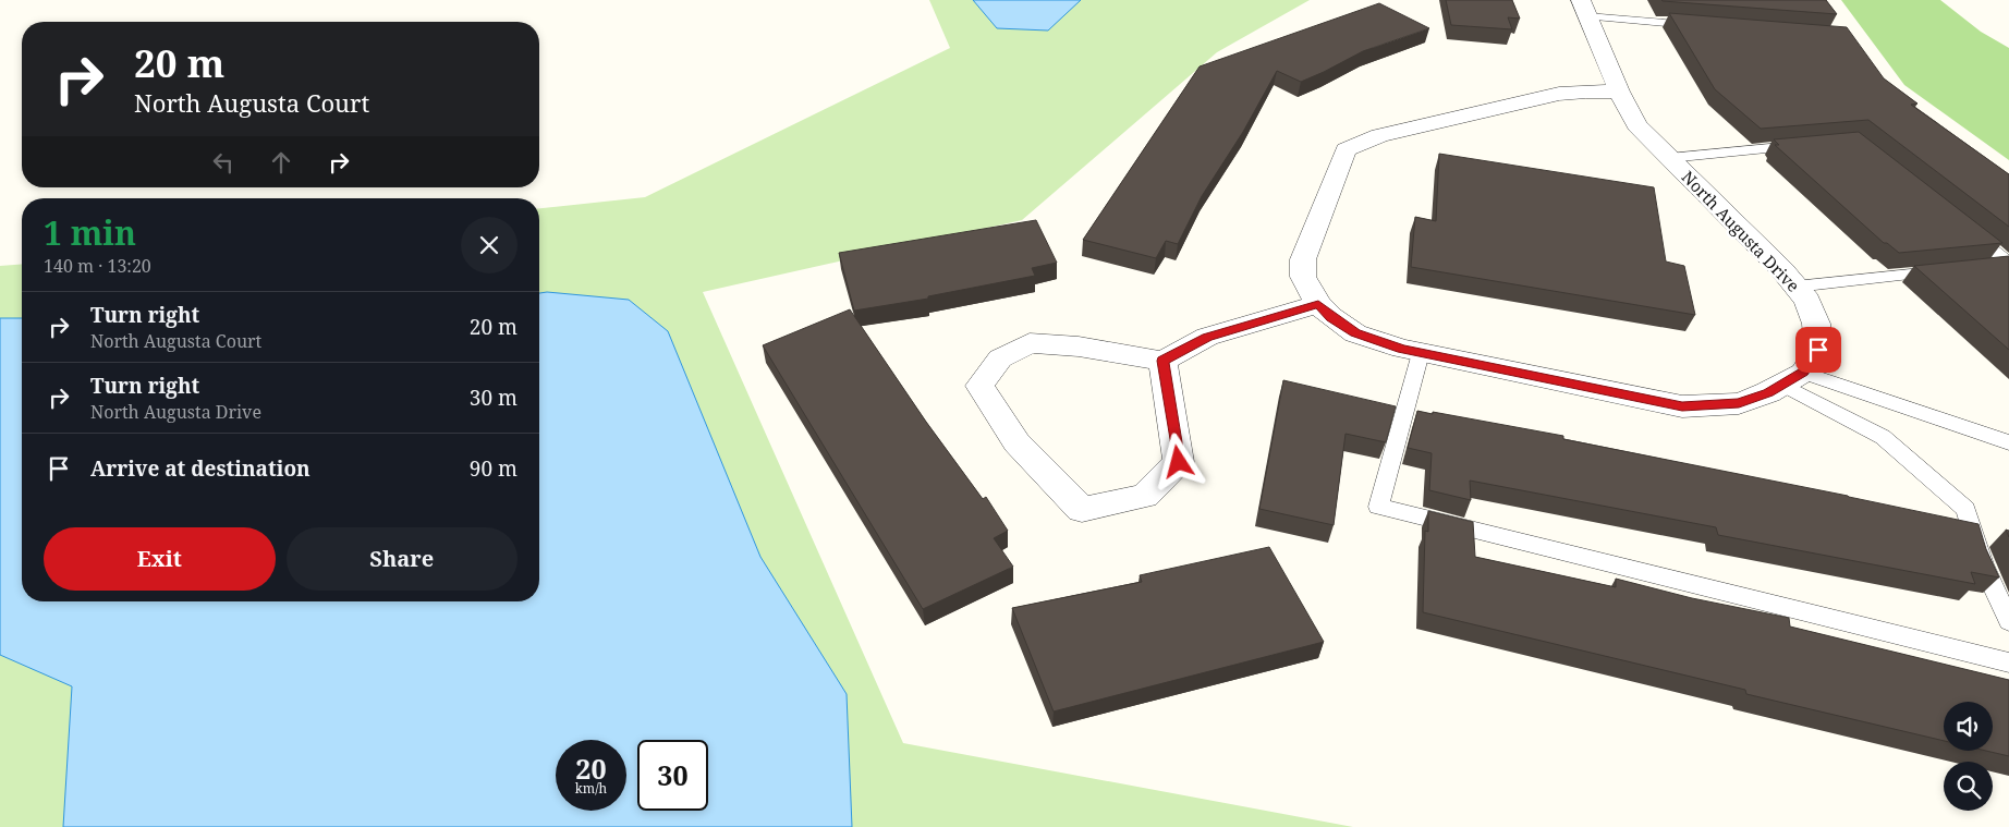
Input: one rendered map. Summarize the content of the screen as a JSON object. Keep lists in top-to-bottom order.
{
  "streets": {
    "street": ["North Augusta Drive"]
  },
  "page": {
    "turn": ["20 m", "North Augusta Court"],
    "heading": ["1 min", "140 m · 13:20"],
    "list": [
      {
        "name": "Turn right",
        "note": "North Augusta Court",
        "value": "20 m"
      },
      {
        "name": "Turn right",
        "note": "North Augusta Drive",
        "value": "30 m"
      },
      {
        "name": "Arrive at destination",
        "value": "90 m"
      }
    ],
    "buttons": ["Exit", "Share"],
    "speed": "20 km/h",
    "limit": "30"
  }
}
